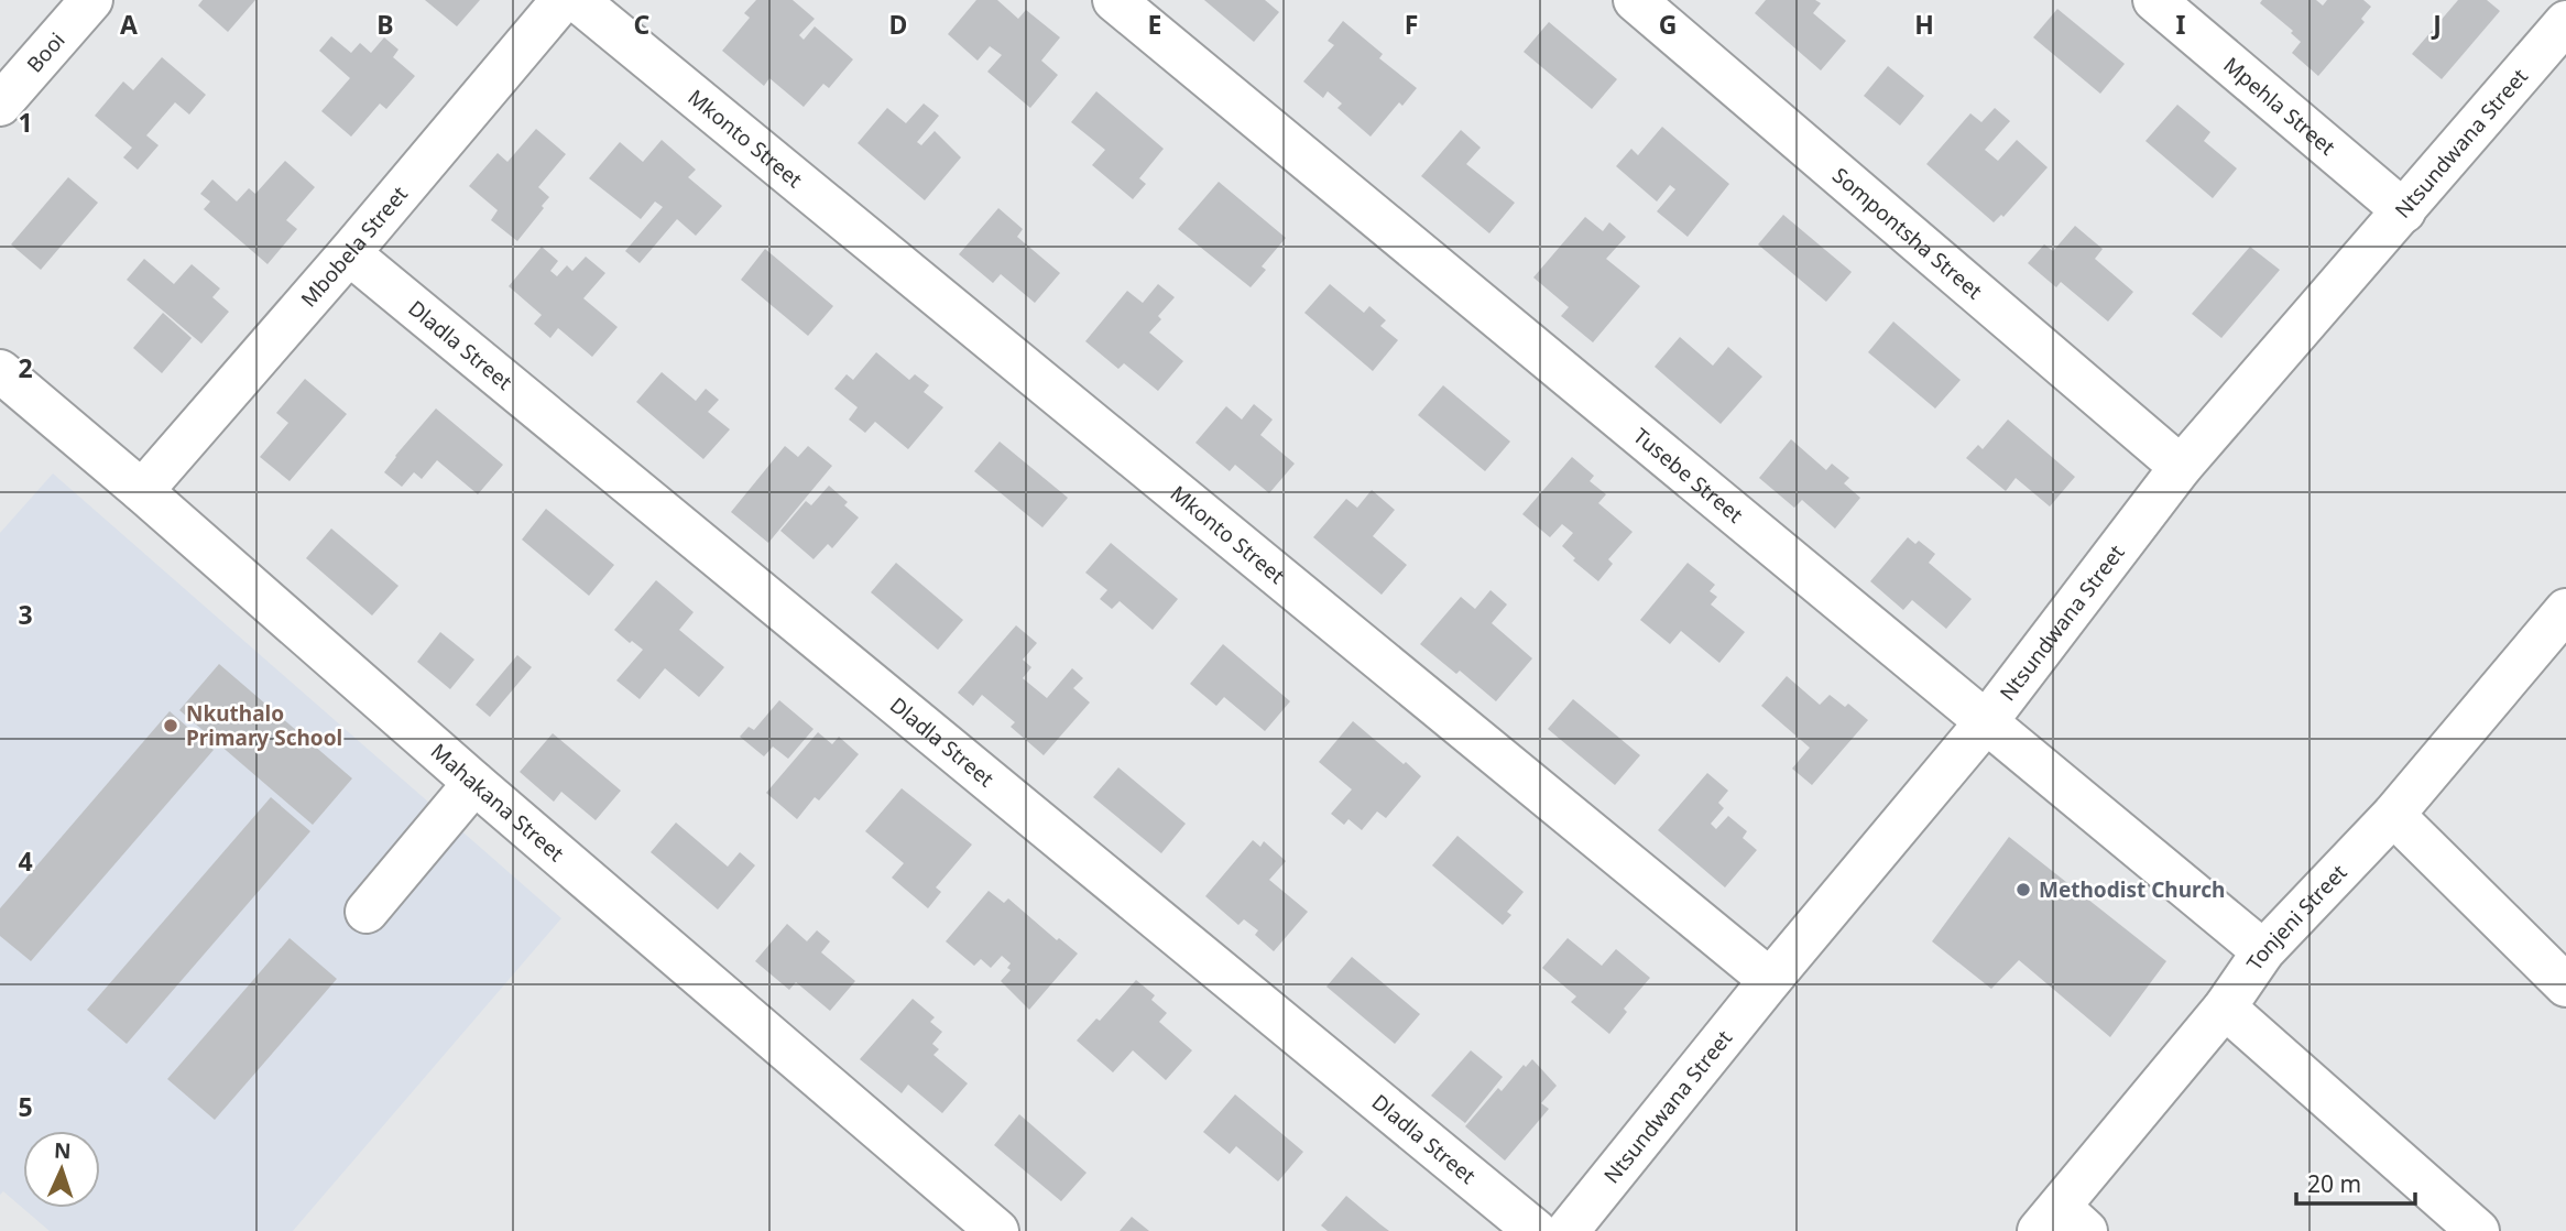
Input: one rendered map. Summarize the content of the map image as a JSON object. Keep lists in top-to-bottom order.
{
  "streets": {
    "street": [
      "Booi",
      "Mpehla Street",
      "Mkonto Street",
      "Ntsundwana Street",
      "Sompontsha Street",
      "Mbobela Street",
      "Dladla Street",
      "Tusebe Street",
      "Mahakana Street",
      "Tonjeni Street"
    ]
  },
  "crossings": [
    ["Mpehla Street", "Ntsundwana Street"],
    ["Mkonto Street", "Ntsundwana Street"],
    ["Ntsundwana Street", "Sompontsha Street"],
    ["Ntsundwana Street", "Tusebe Street"],
    ["Mbobela Street", "Dladla Street"],
    ["Mbobela Street", "Mahakana Street"],
    ["Tusebe Street", "Tonjeni Street"]
  ],
  "places": ["Nkuthalo Primary School", "Methodist Church"],
  "scale_bar": "20 m",
  "north": "top",
  "grid": {
    "columns": [
      "A",
      "B",
      "C",
      "D",
      "E",
      "F",
      "G",
      "H",
      "I",
      "J"
    ],
    "rows": [
      "1",
      "2",
      "3",
      "4",
      "5"
    ]
  }
}
